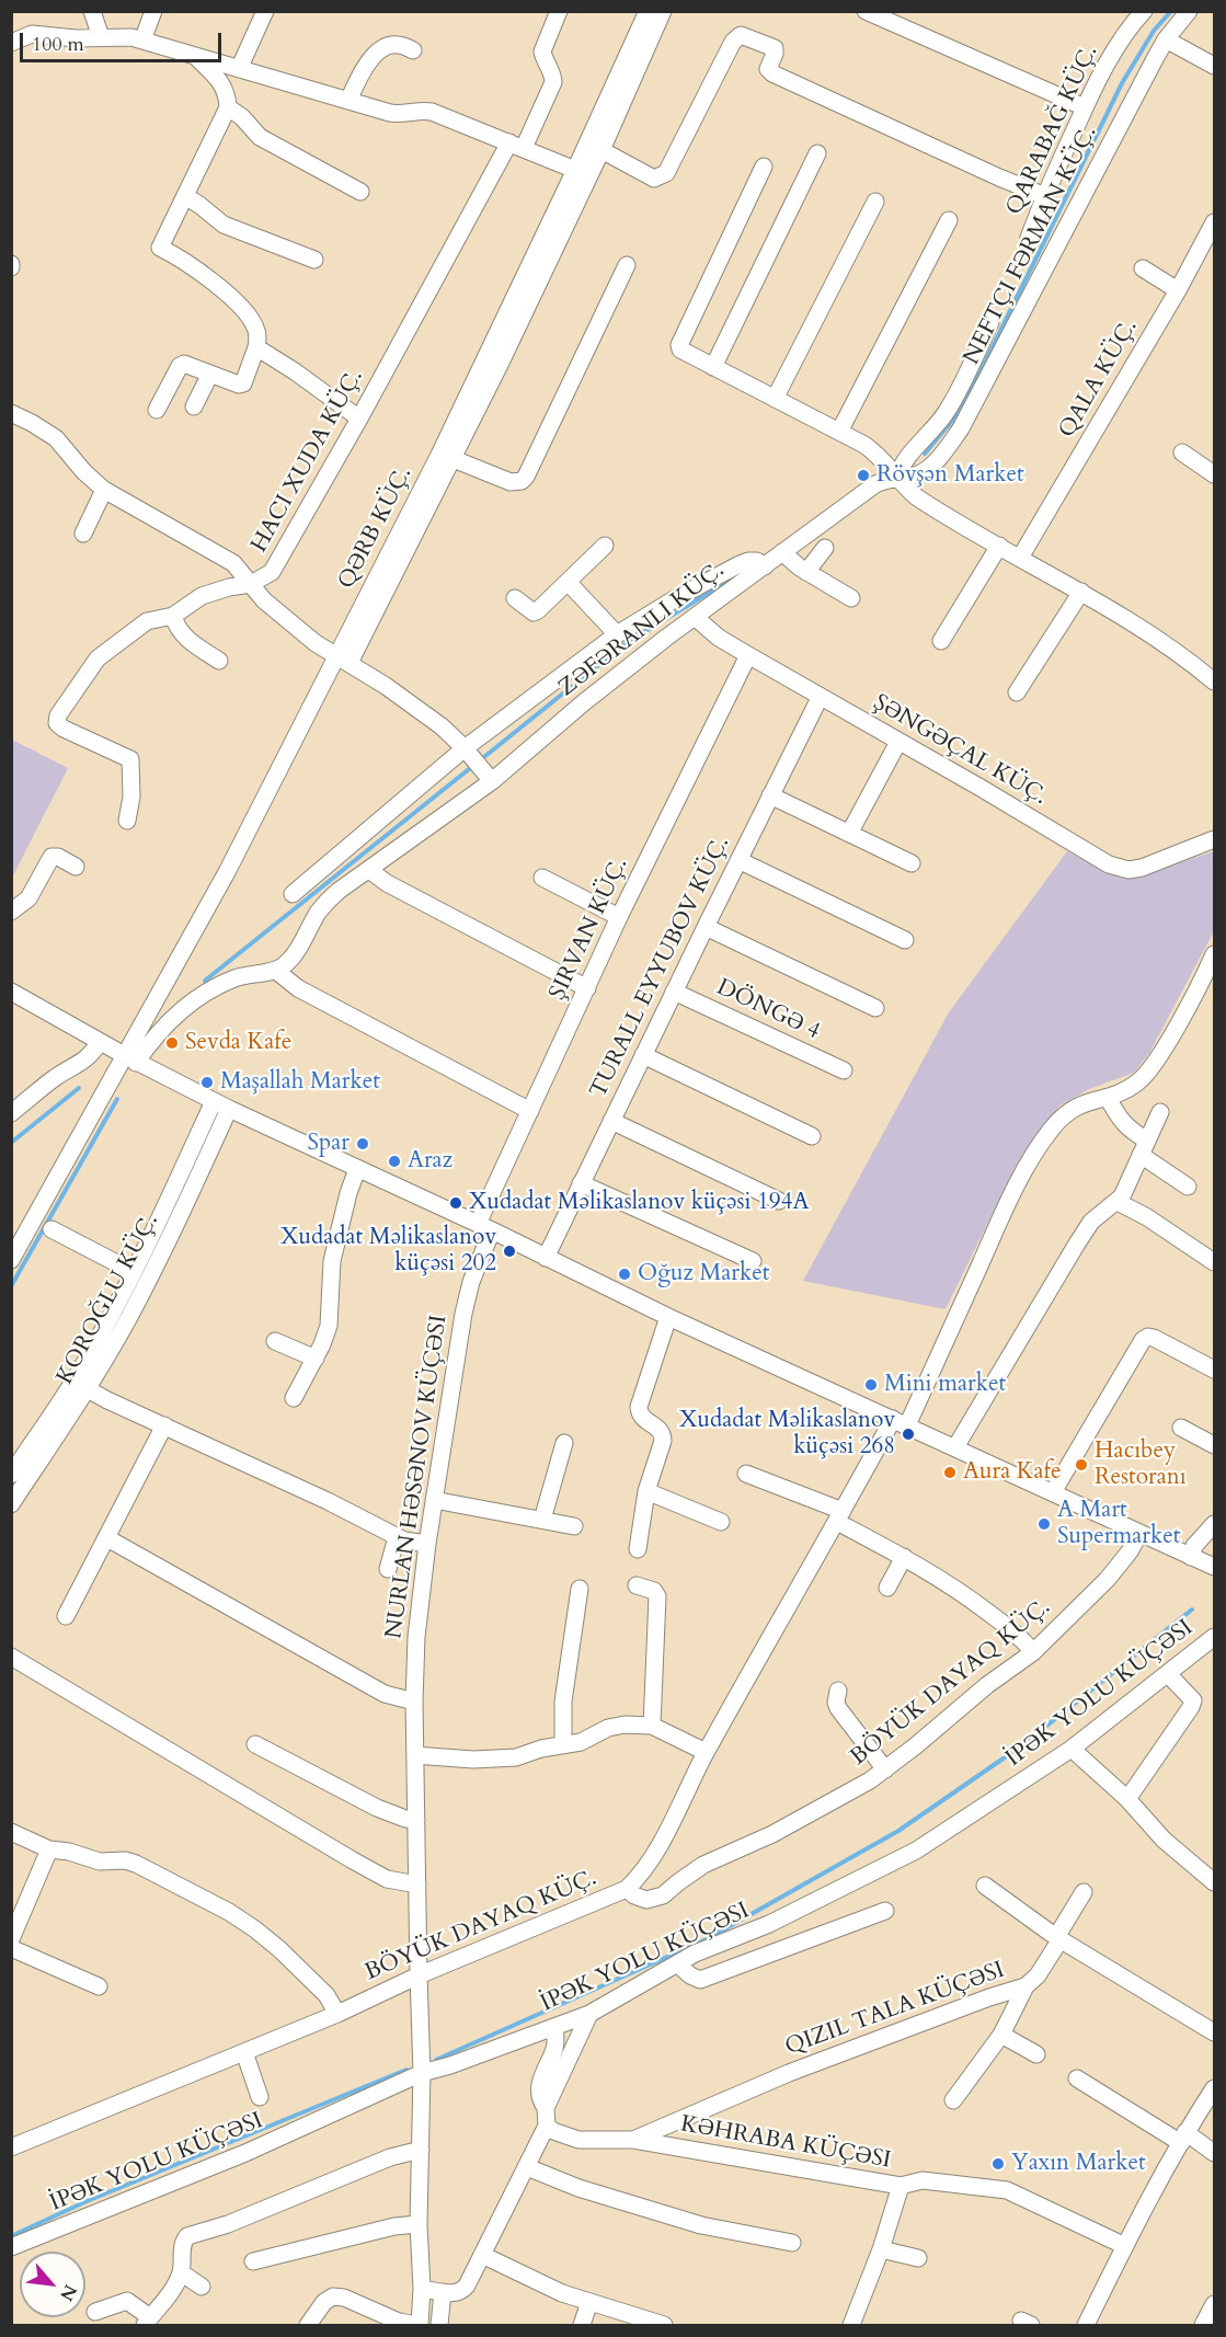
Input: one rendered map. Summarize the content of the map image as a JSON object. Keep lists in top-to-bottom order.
{
  "streets": {
    "street": [
      "QARABAĞ KÜÇ.",
      "NEFTÇI FƏRMAN KÜÇ.",
      "QALA KÜÇ.",
      "QƏRB KÜÇ.",
      "ŞƏNGƏÇAL KÜÇ.",
      "ŞIRVAN KÜÇ.",
      "TURALL EYYUBOV KÜÇ.",
      "DÖNGƏ 4",
      "KOROĞLU KÜÇ.",
      "NURLAN HƏSƏNOV KÜÇƏSI",
      "BÖYÜK DAYAQ KÜÇ.",
      "İPƏK YOLU KÜÇƏSI",
      "KƏHRABA KÜÇƏSI"
    ]
  },
  "crossings": [
    ["NEFTÇI FƏRMAN KÜÇ.", "ŞƏNGƏÇAL KÜÇ."],
    ["ŞƏNGƏÇAL KÜÇ.", "ŞIRVAN KÜÇ."],
    ["ŞƏNGƏÇAL KÜÇ.", "TURALL EYYUBOV KÜÇ."],
    ["ŞIRVAN KÜÇ.", "NURLAN HƏSƏNOV KÜÇƏSI"],
    ["TURALL EYYUBOV KÜÇ.", "DÖNGƏ 4"],
    ["NURLAN HƏSƏNOV KÜÇƏSI", "BÖYÜK DAYAQ KÜÇ."],
    ["NURLAN HƏSƏNOV KÜÇƏSI", "İPƏK YOLU KÜÇƏSI"]
  ],
  "places": [
    "Rövşən Market",
    "Sevda Kafe",
    "Maşallah Market",
    "Spar",
    "Araz",
    "Xudadat Məlikaslanov küçəsi 194A",
    "Xudadat Məlikaslanov küçəsi 202",
    "Oğuz Market",
    "Mini market",
    "Xudadat Məlikaslanov küçəsi 268",
    "Hacıbey Restoranı",
    "Aura Kafe",
    "A Mart Supermarket",
    "Yaxın Market"
  ],
  "scale_bar": "100 m",
  "north": "bottom right"
}
